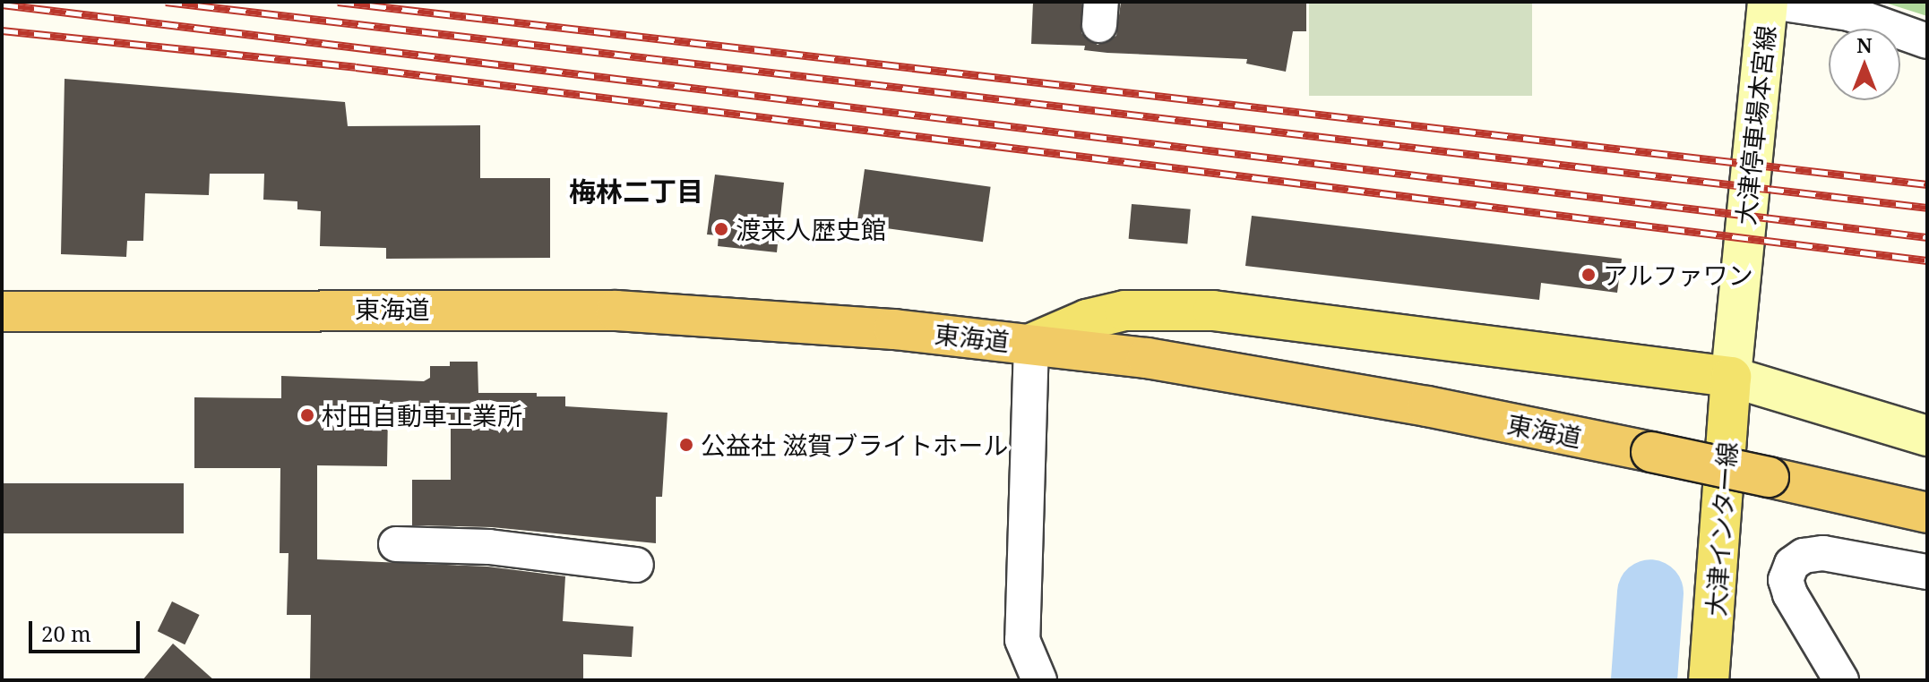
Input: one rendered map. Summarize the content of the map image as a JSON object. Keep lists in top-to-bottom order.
{
  "streets": {
    "highway": ["東海道"],
    "main road": ["大津停車場本宮線", "大津インター線"]
  },
  "crossings": [
    ["大津停車場本宮線", "大津インター線"]
  ],
  "districts": ["梅林二丁目"],
  "places": [
    "渡来人歴史館",
    "アルファワン",
    "村田自動車工業所",
    "公益社 滋賀ブライトホール"
  ],
  "scale_bar": "20 m",
  "north": "top"
}
